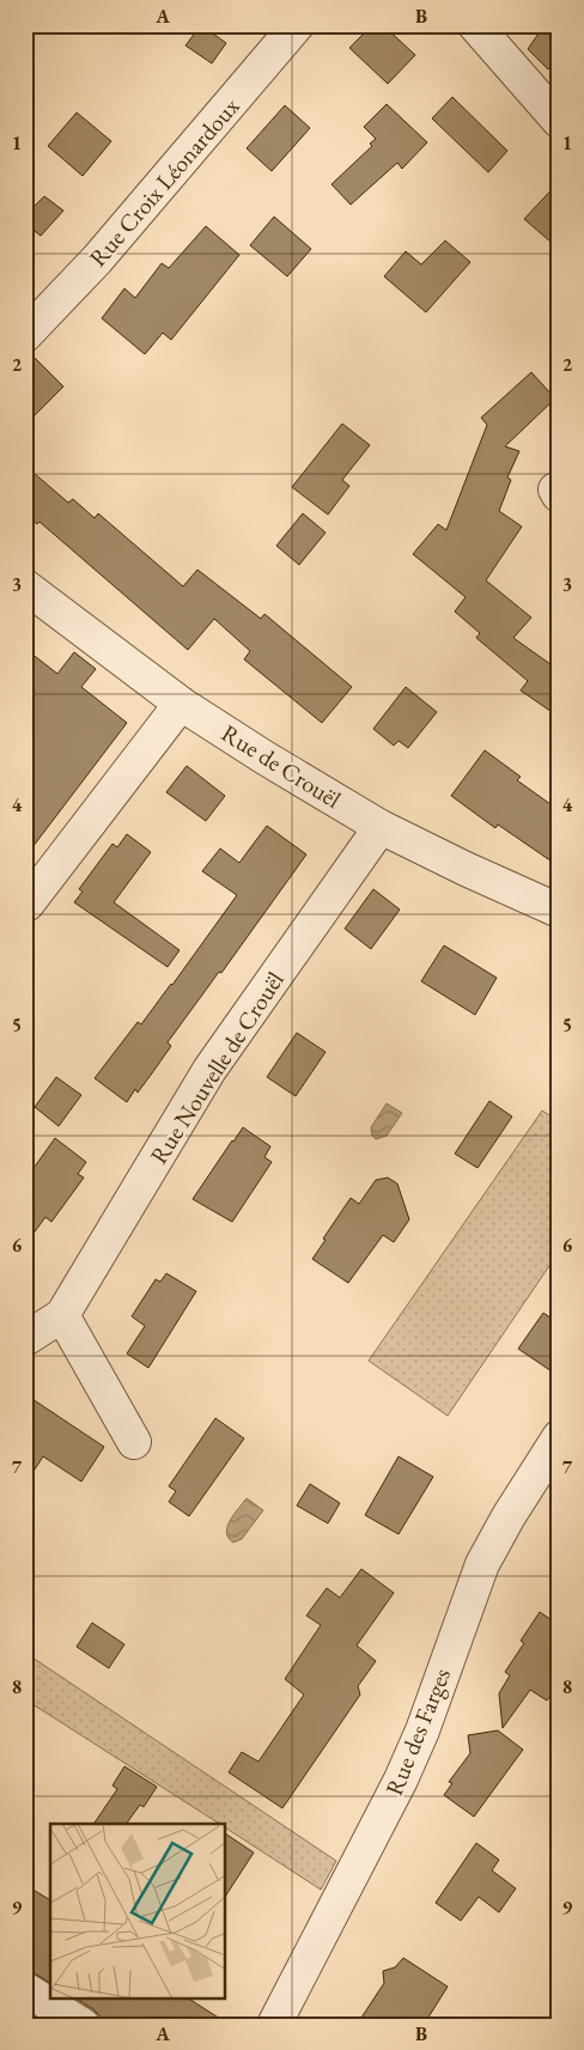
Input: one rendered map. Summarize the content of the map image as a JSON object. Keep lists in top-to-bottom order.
{
  "streets": {
    "street": [
      "Rue Croix Léonardoux",
      "Rue de Crouël",
      "Rue Nouvelle de Crouël",
      "Rue des Farges"
    ]
  },
  "crossings": [
    ["Rue de Crouël", "Rue Nouvelle de Crouël"]
  ],
  "grid": {
    "columns": ["A", "B"],
    "rows": [
      "1",
      "2",
      "3",
      "4",
      "5",
      "6",
      "7",
      "8",
      "9"
    ]
  }
}
